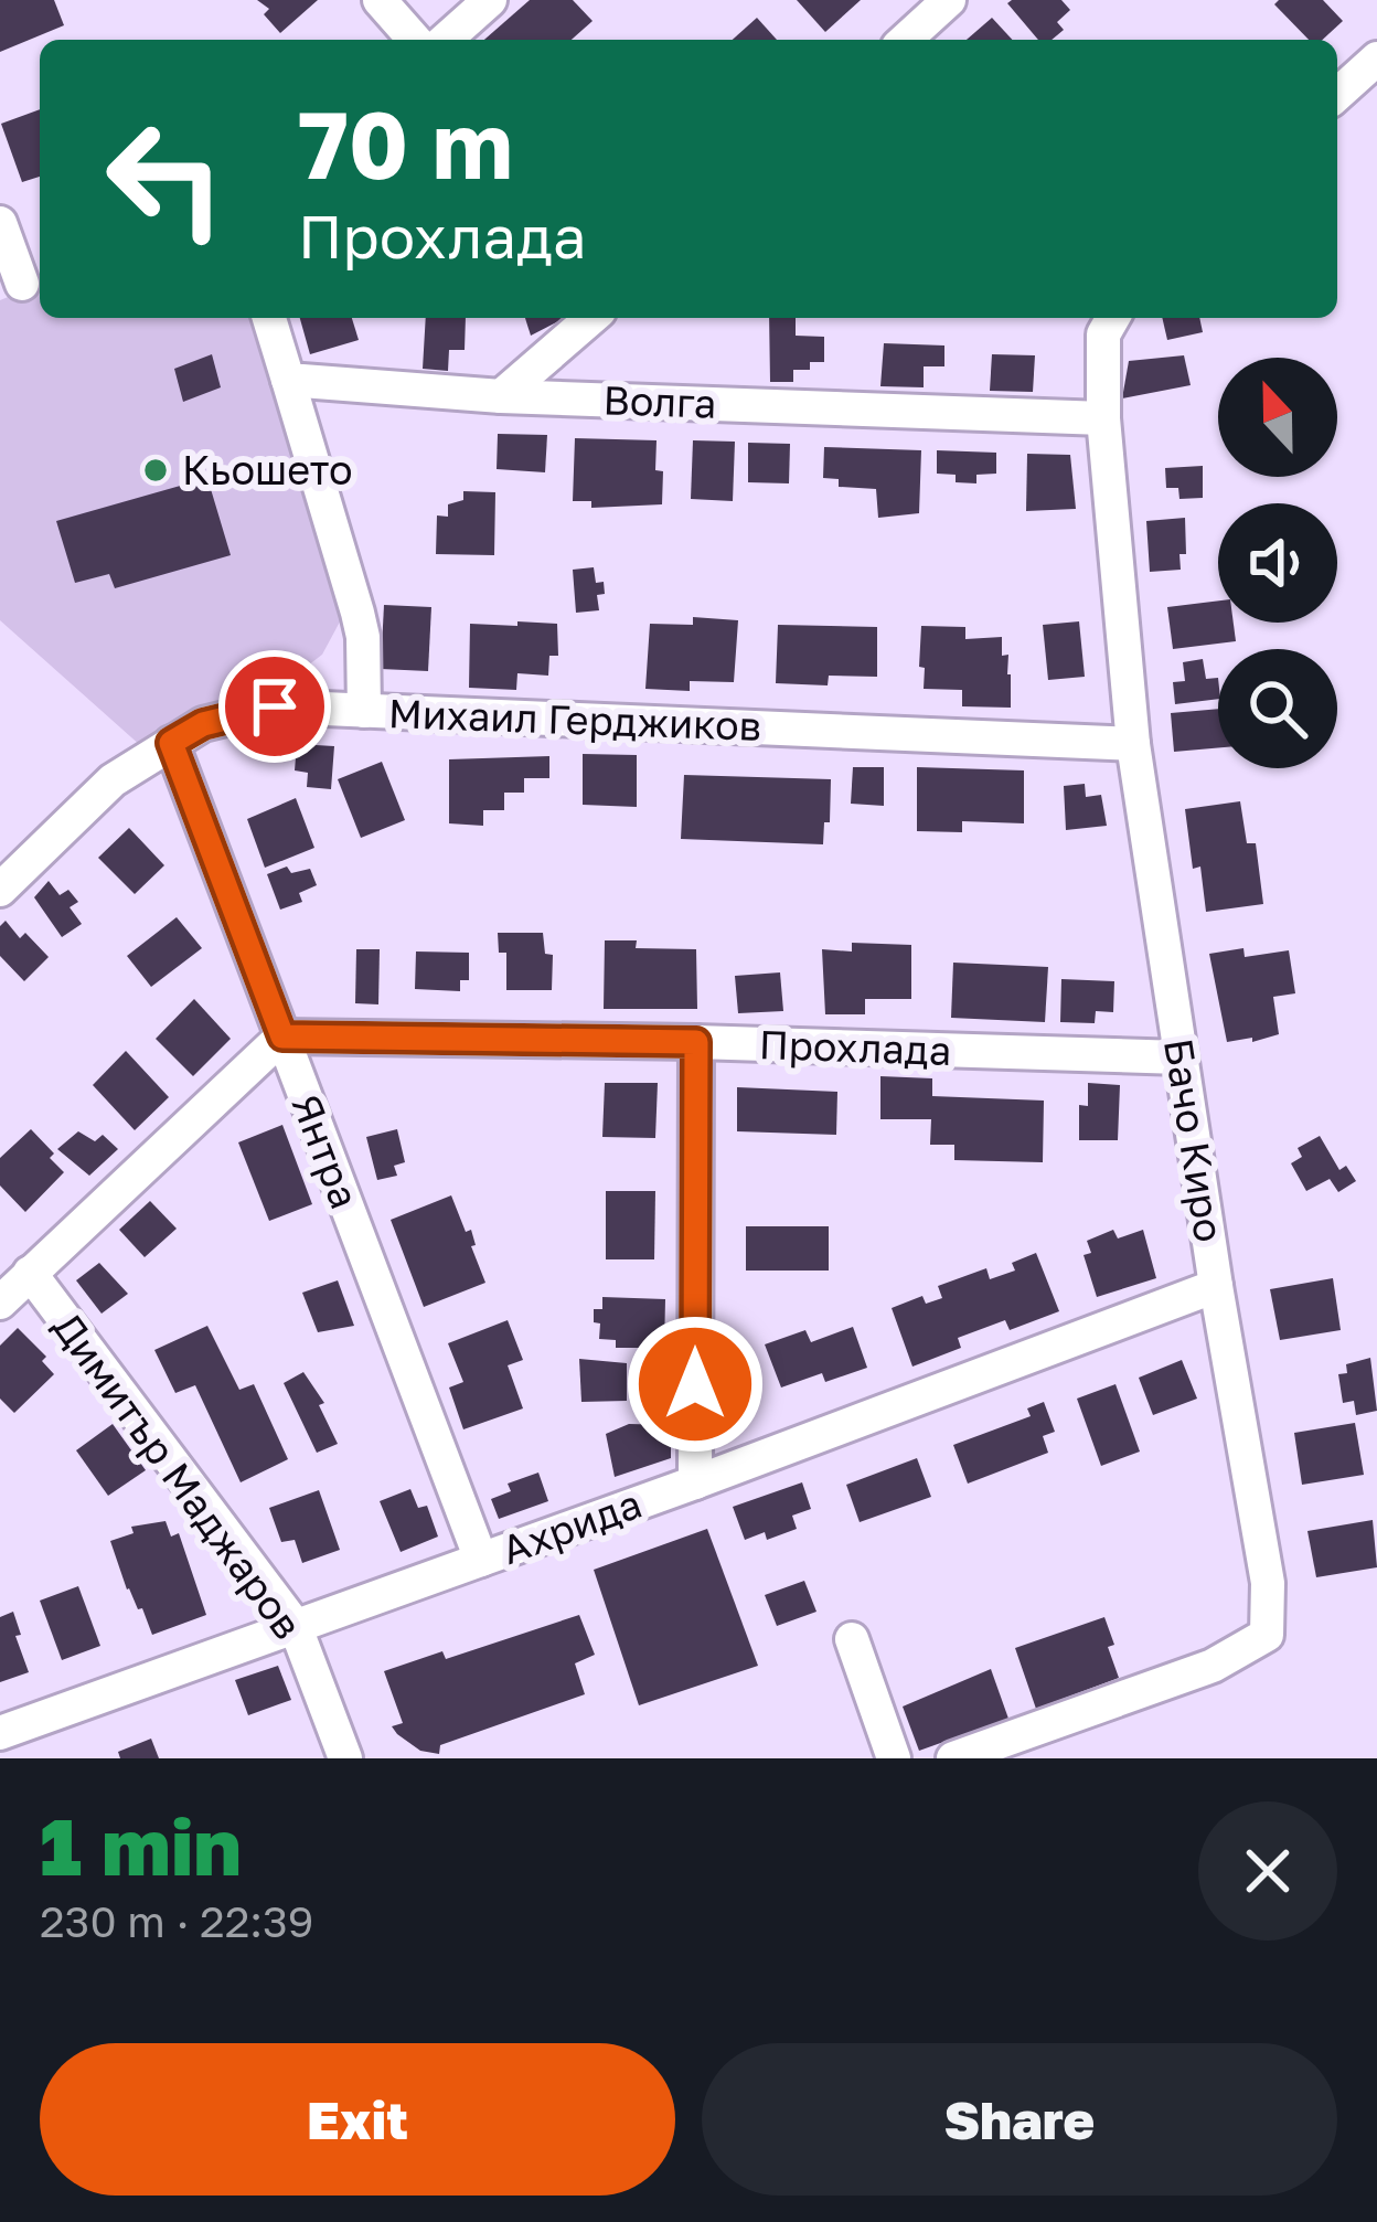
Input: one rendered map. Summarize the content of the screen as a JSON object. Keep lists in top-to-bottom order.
{
  "streets": {
    "street": [
      "Волга",
      "Михаил Герджиков",
      "Прохлада",
      "Бачо Киро",
      "Янтра",
      "Димитър Маджаров",
      "Ахрида"
    ]
  },
  "crossings": [
    ["Волга", "Бачо Киро"],
    ["Михаил Герджиков", "Бачо Киро"],
    ["Михаил Герджиков", "Янтра"],
    ["Прохлада", "Бачо Киро"],
    ["Прохлада", "Янтра"],
    ["Бачо Киро", "Ахрида"],
    ["Янтра", "Ахрида"],
    ["Димитър Маджаров", "Ахрида"]
  ],
  "places": ["Кьошето"],
  "north": "top",
  "page": {
    "turn": ["70 m", "Прохлада"],
    "heading": ["1 min", "230 m · 22:39"],
    "buttons": ["Exit", "Share"]
  }
}
